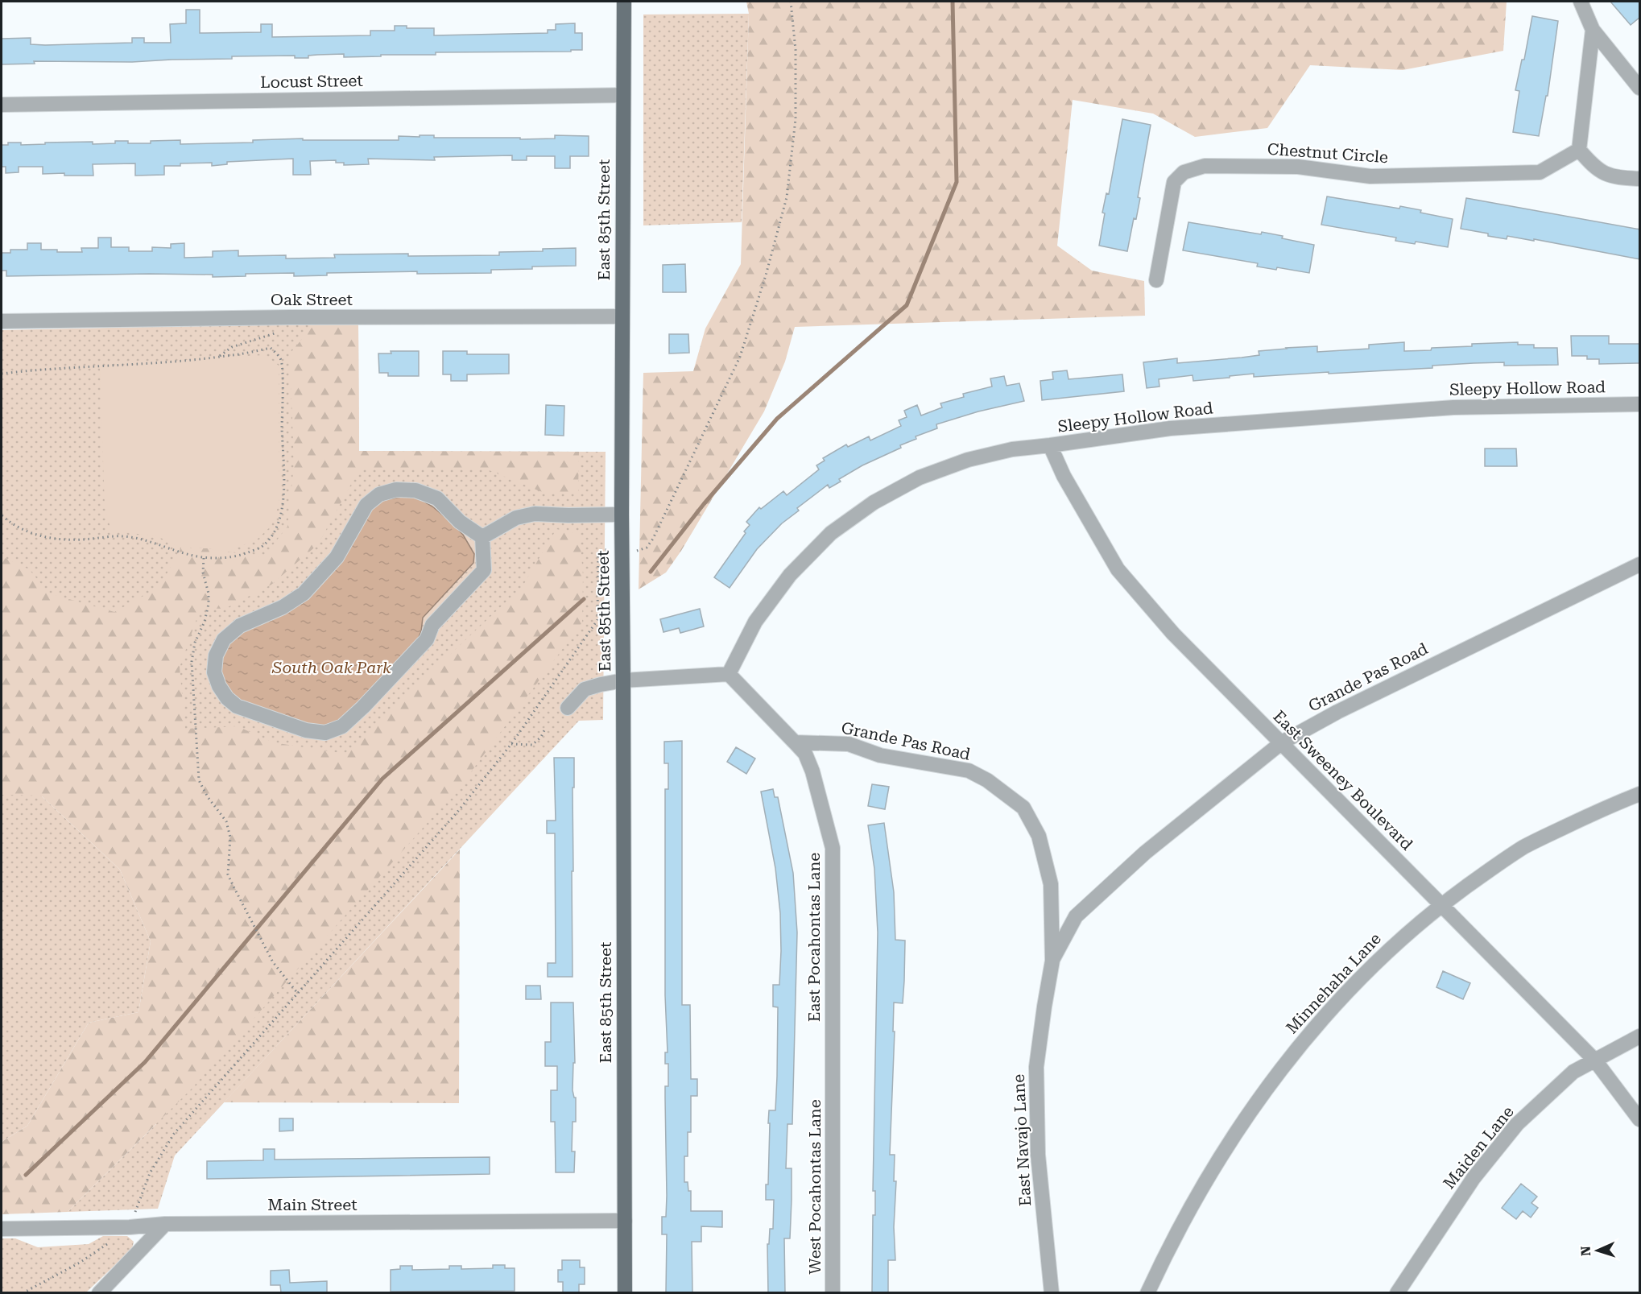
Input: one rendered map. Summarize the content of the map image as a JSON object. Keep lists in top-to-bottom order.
{
  "streets": {
    "main road": ["East 85th Street"],
    "street": [
      "Locust Street",
      "Chestnut Circle",
      "Oak Street",
      "Sleepy Hollow Road",
      "Grande Pas Road",
      "East Sweeney Boulevard",
      "East Pocahontas Lane",
      "Minnehaha Lane",
      "East Navajo Lane",
      "Maiden Lane",
      "West Pocahontas Lane",
      "Main Street"
    ]
  },
  "crossings": [
    ["Locust Street", "East 85th Street"],
    ["East 85th Street", "Oak Street"],
    ["East 85th Street", "Main Street"],
    ["Sleepy Hollow Road", "East Sweeney Boulevard"],
    ["Grande Pas Road", "East Sweeney Boulevard"],
    ["Grande Pas Road", "East Pocahontas Lane"],
    ["Grande Pas Road", "East Navajo Lane"],
    ["East Sweeney Boulevard", "Minnehaha Lane"],
    ["East Sweeney Boulevard", "Maiden Lane"],
    ["East Pocahontas Lane", "West Pocahontas Lane"]
  ],
  "parks": ["South Oak Park"],
  "north": "left"
}
